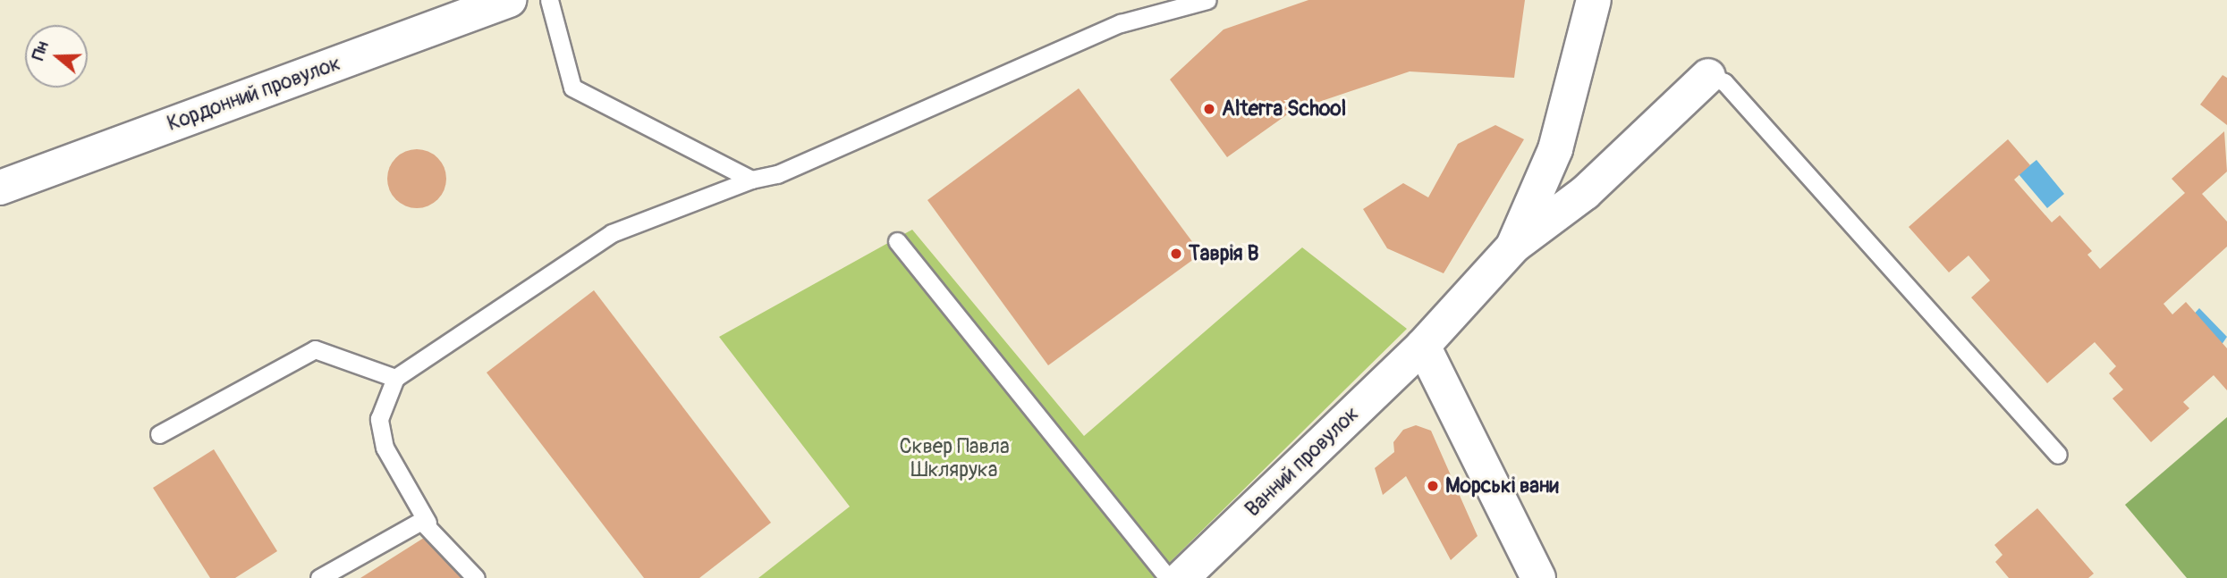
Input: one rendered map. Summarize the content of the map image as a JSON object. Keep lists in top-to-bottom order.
{
  "streets": {
    "street": ["Кордонний провулок", "Ванний провулок"]
  },
  "parks": ["Сквер Павла Шклярука"],
  "places": ["Alterra School", "Таврія В", "Морські вани"],
  "north": "left"
}
